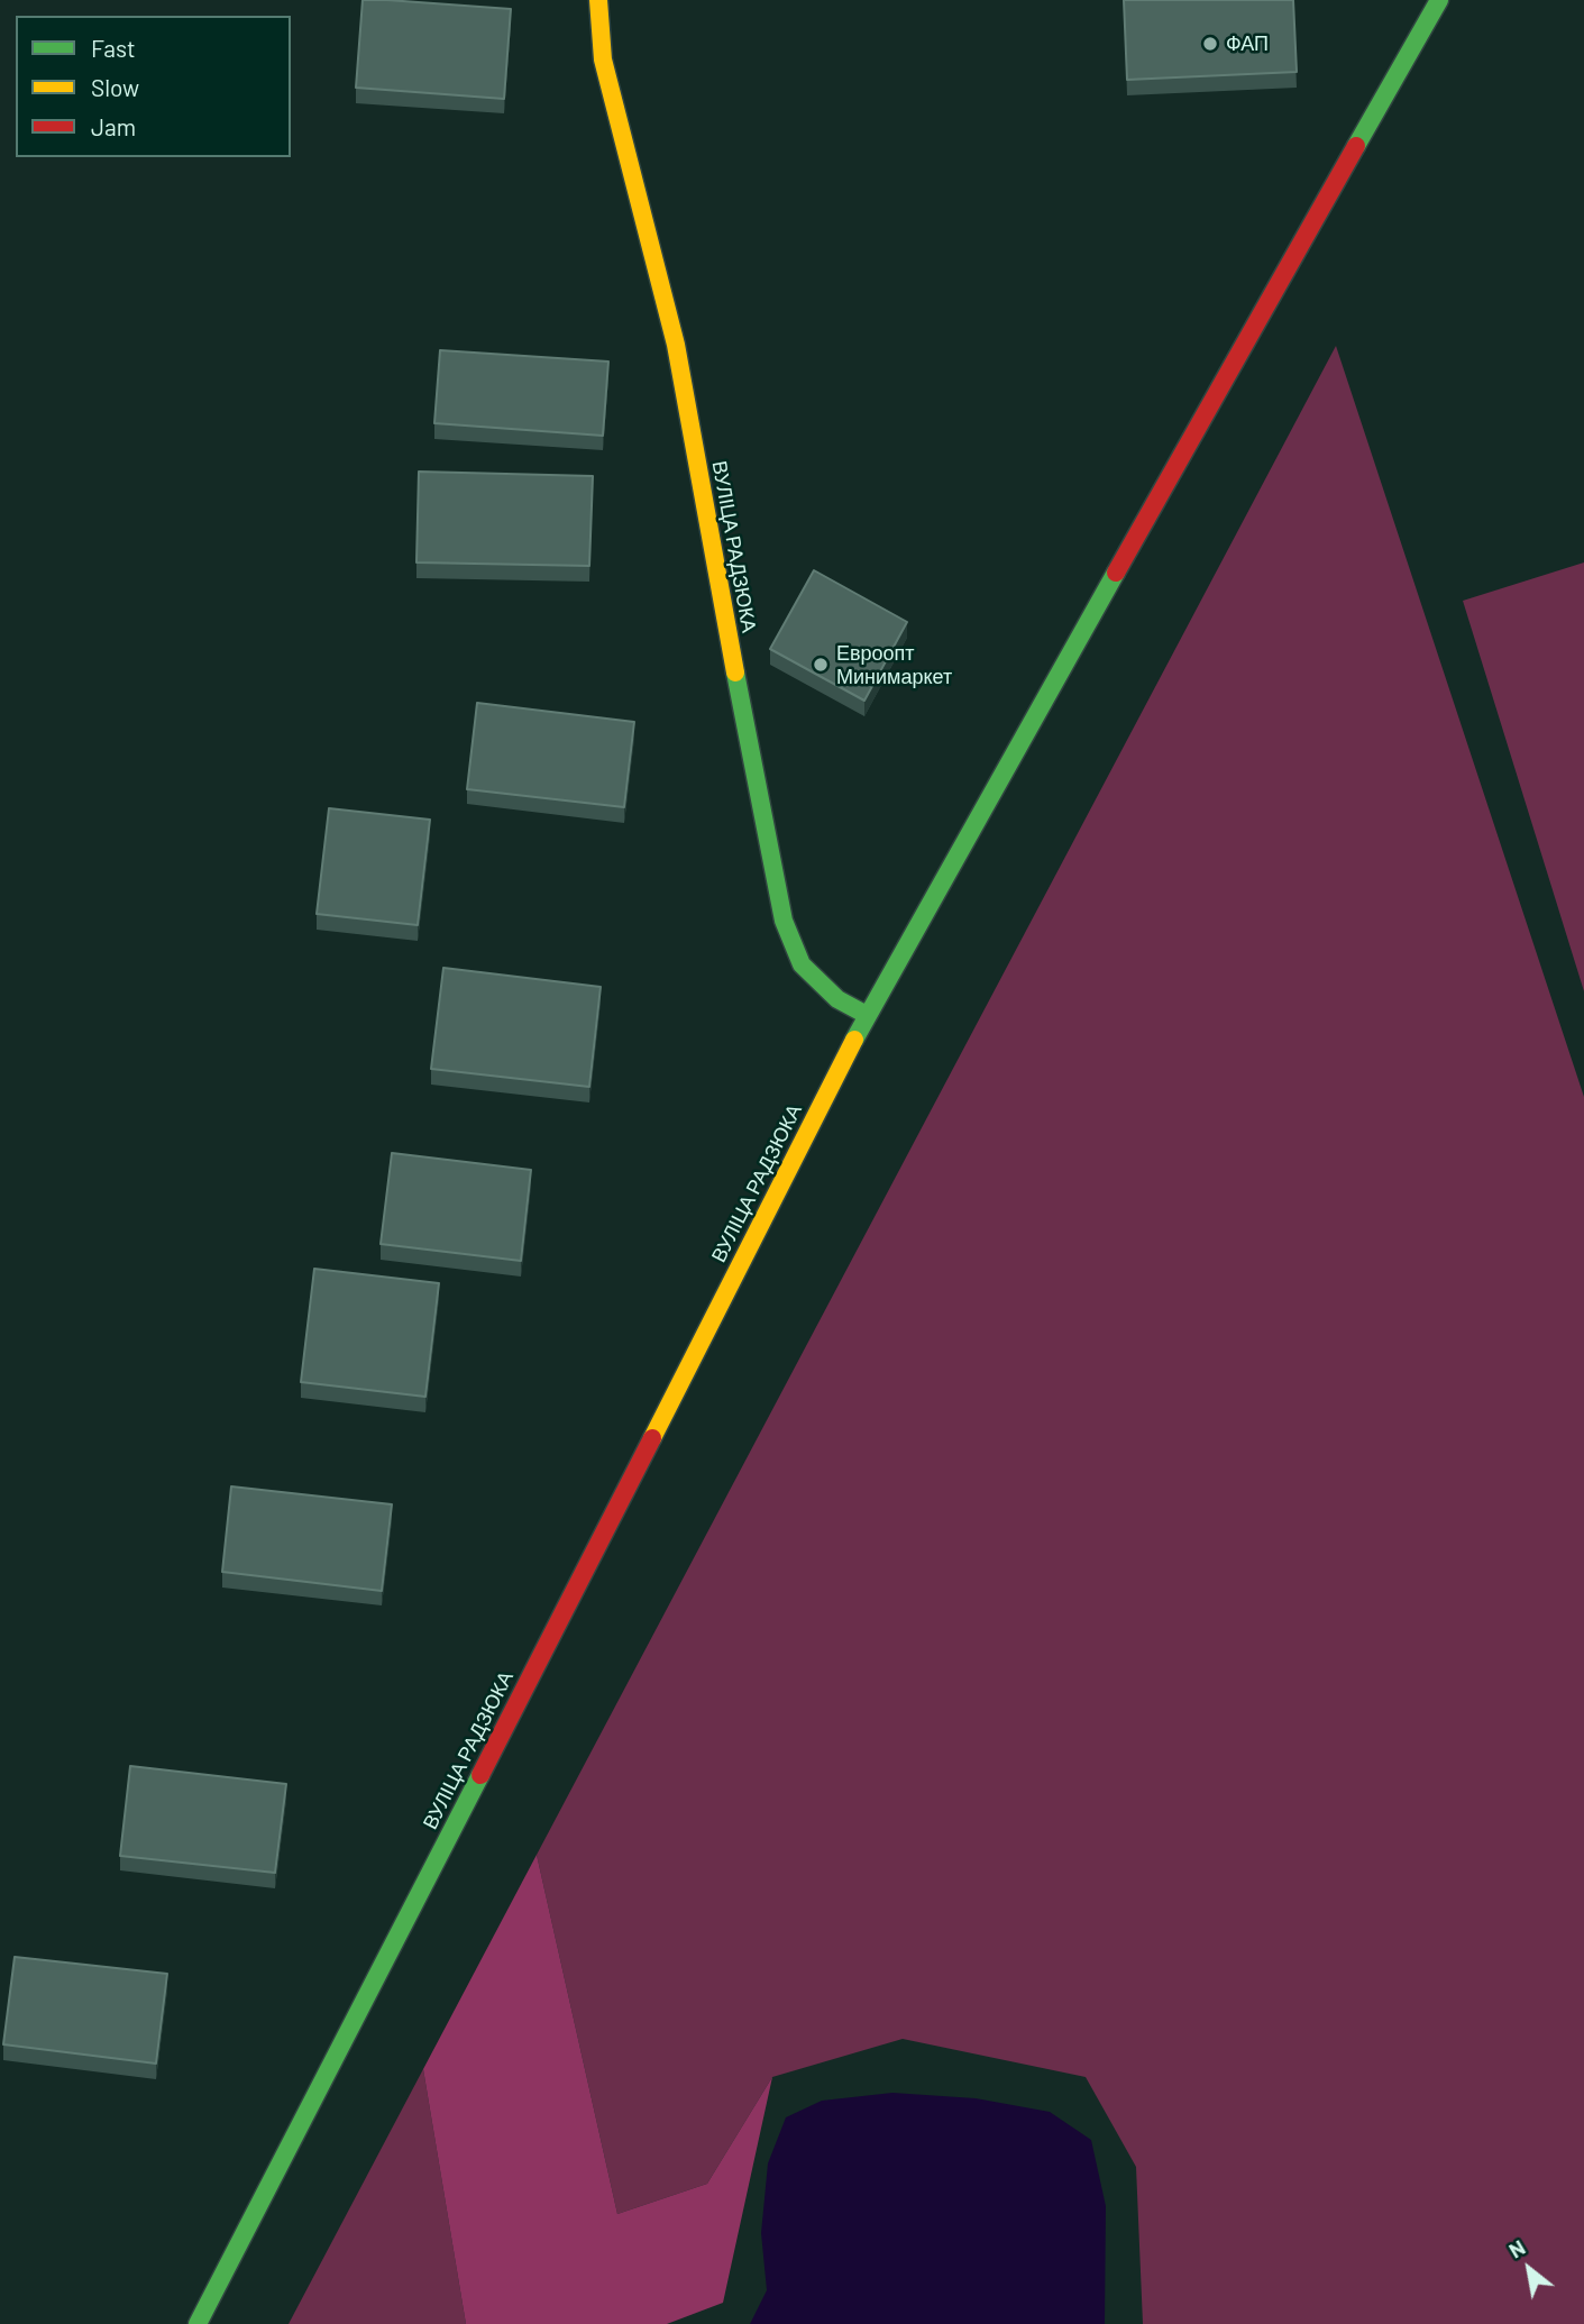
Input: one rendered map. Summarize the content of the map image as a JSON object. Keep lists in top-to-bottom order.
{
  "streets": {
    "main road": ["ВУЛІЦА РАДЗЮКА"]
  },
  "places": ["ФАП", "Евроопт Минимаркет"],
  "legend": ["Fast", "Slow", "Jam"],
  "north": "top left"
}
